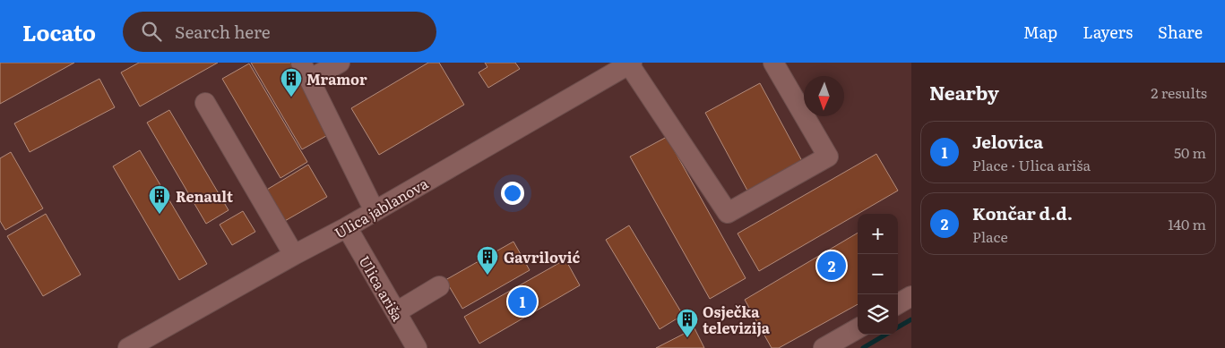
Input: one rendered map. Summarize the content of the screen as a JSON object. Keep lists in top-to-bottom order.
{
  "streets": {
    "street": ["Ulica jablanova", "Ulica ariša"]
  },
  "crossings": [
    ["Ulica jablanova", "Ulica ariša"]
  ],
  "places": {
    "building": [
      "Mramor",
      "Renault",
      "Gavrilović",
      "Osječka televizija"
    ]
  },
  "north": "bottom",
  "page": {
    "header": "Locato",
    "search": "Search here",
    "nav": ["Map", "Layers", "Share"],
    "heading": ["Nearby", "2 results"],
    "list": [
      {
        "mark": "1",
        "name": "Jelovica",
        "note": "Place · Ulica ariša",
        "value": "50 m"
      },
      {
        "mark": "2",
        "name": "Končar d.d.",
        "note": "Place",
        "value": "140 m"
      }
    ],
    "map_buttons": ["+", "−"],
    "pins": ["2", "1"]
  }
}
